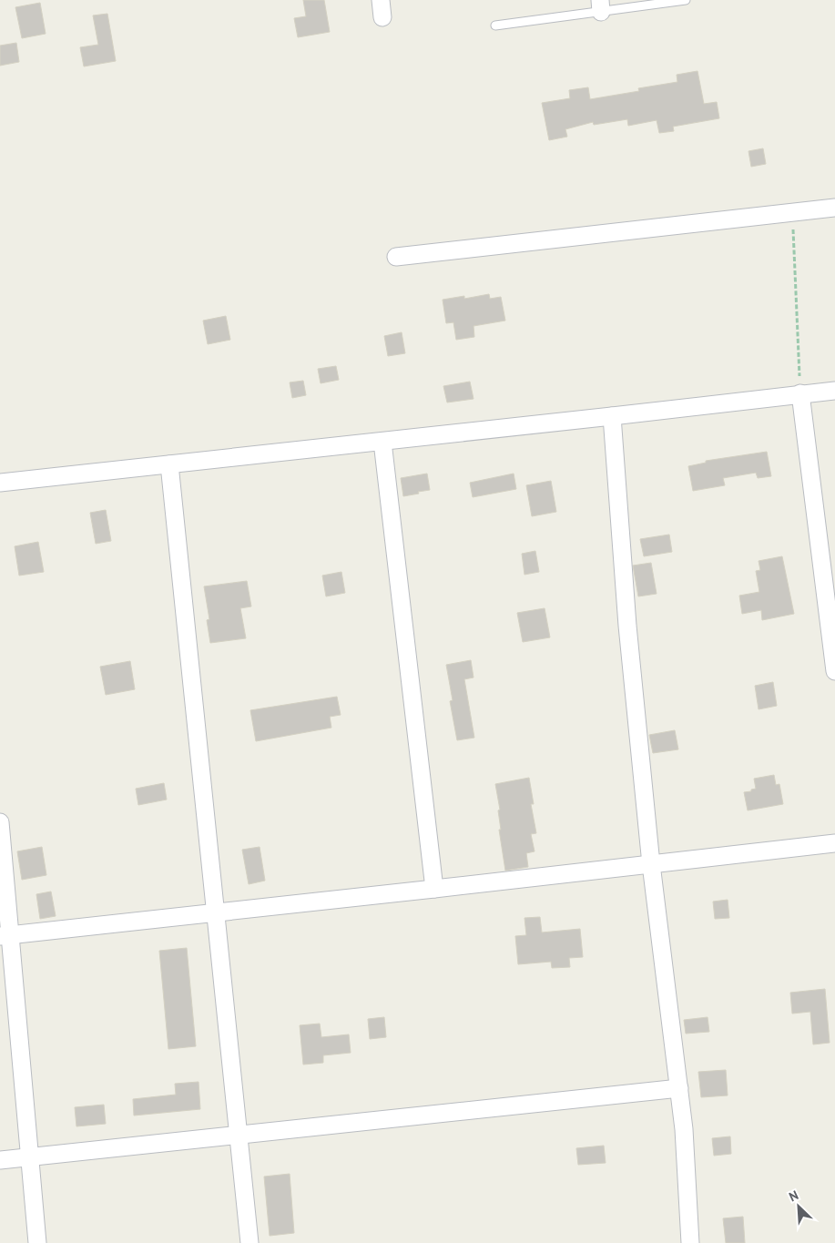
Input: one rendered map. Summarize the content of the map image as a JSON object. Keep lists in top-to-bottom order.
{
  "north": "top left"
}
